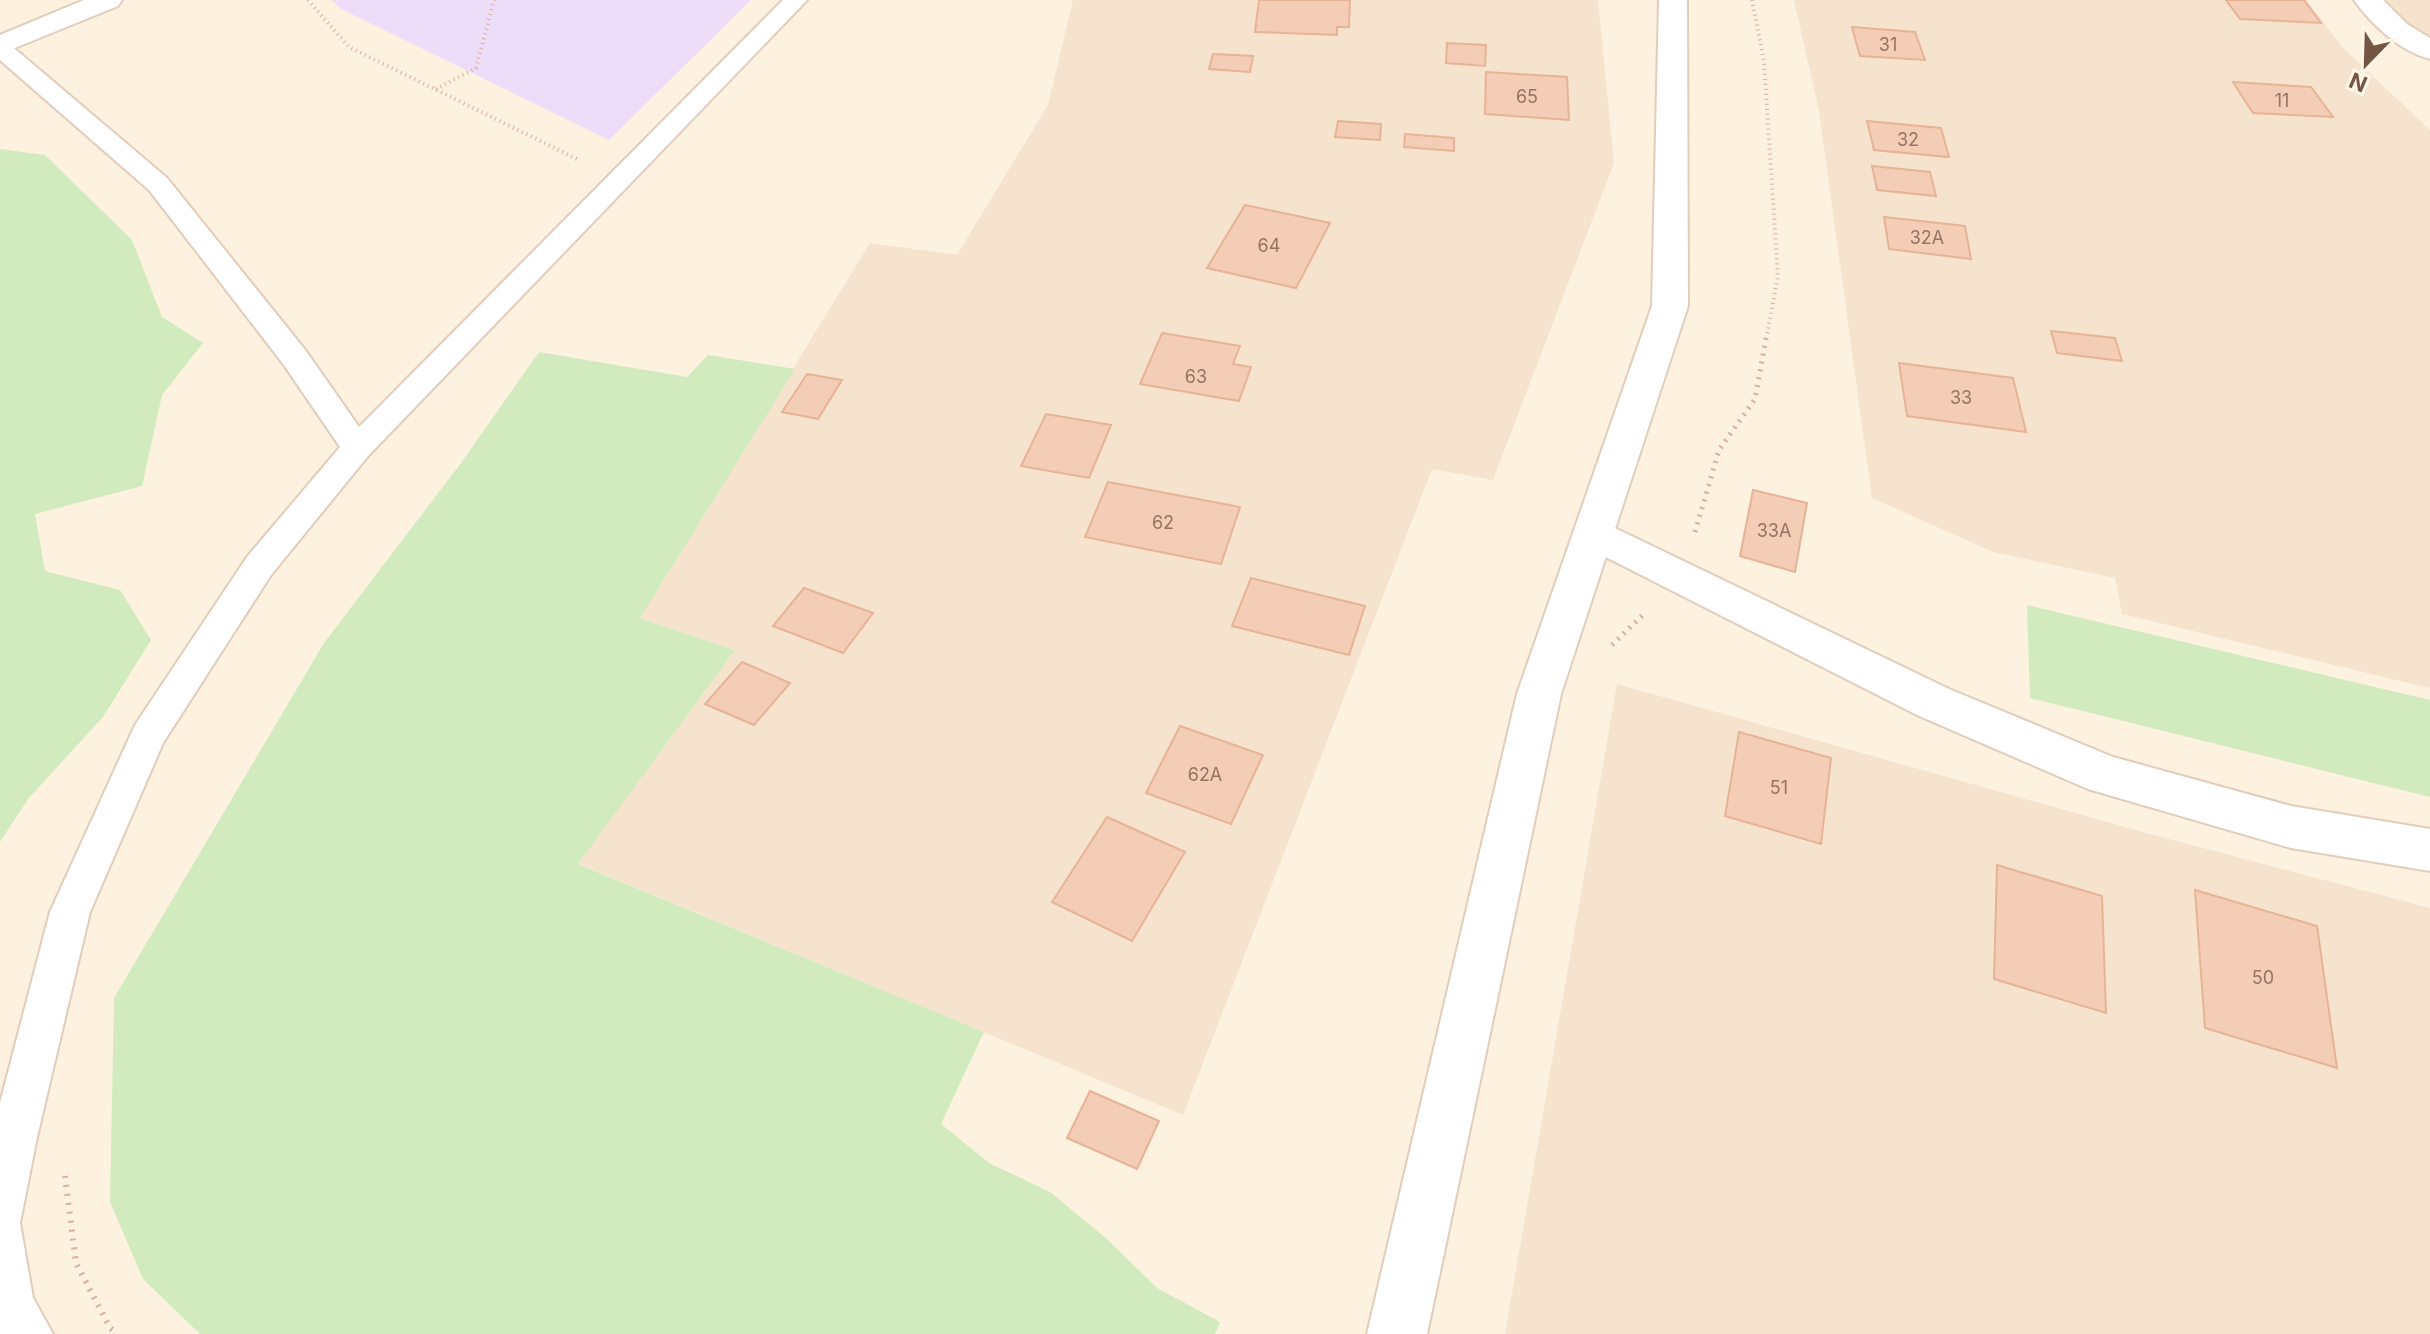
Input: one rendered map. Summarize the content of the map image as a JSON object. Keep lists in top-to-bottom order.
{
  "house_numbers": [
    "31",
    "65",
    "11",
    "32",
    "32А",
    "64",
    "63",
    "33",
    "62",
    "33А",
    "62А",
    "51",
    "50"
  ],
  "north": "bottom left"
}
